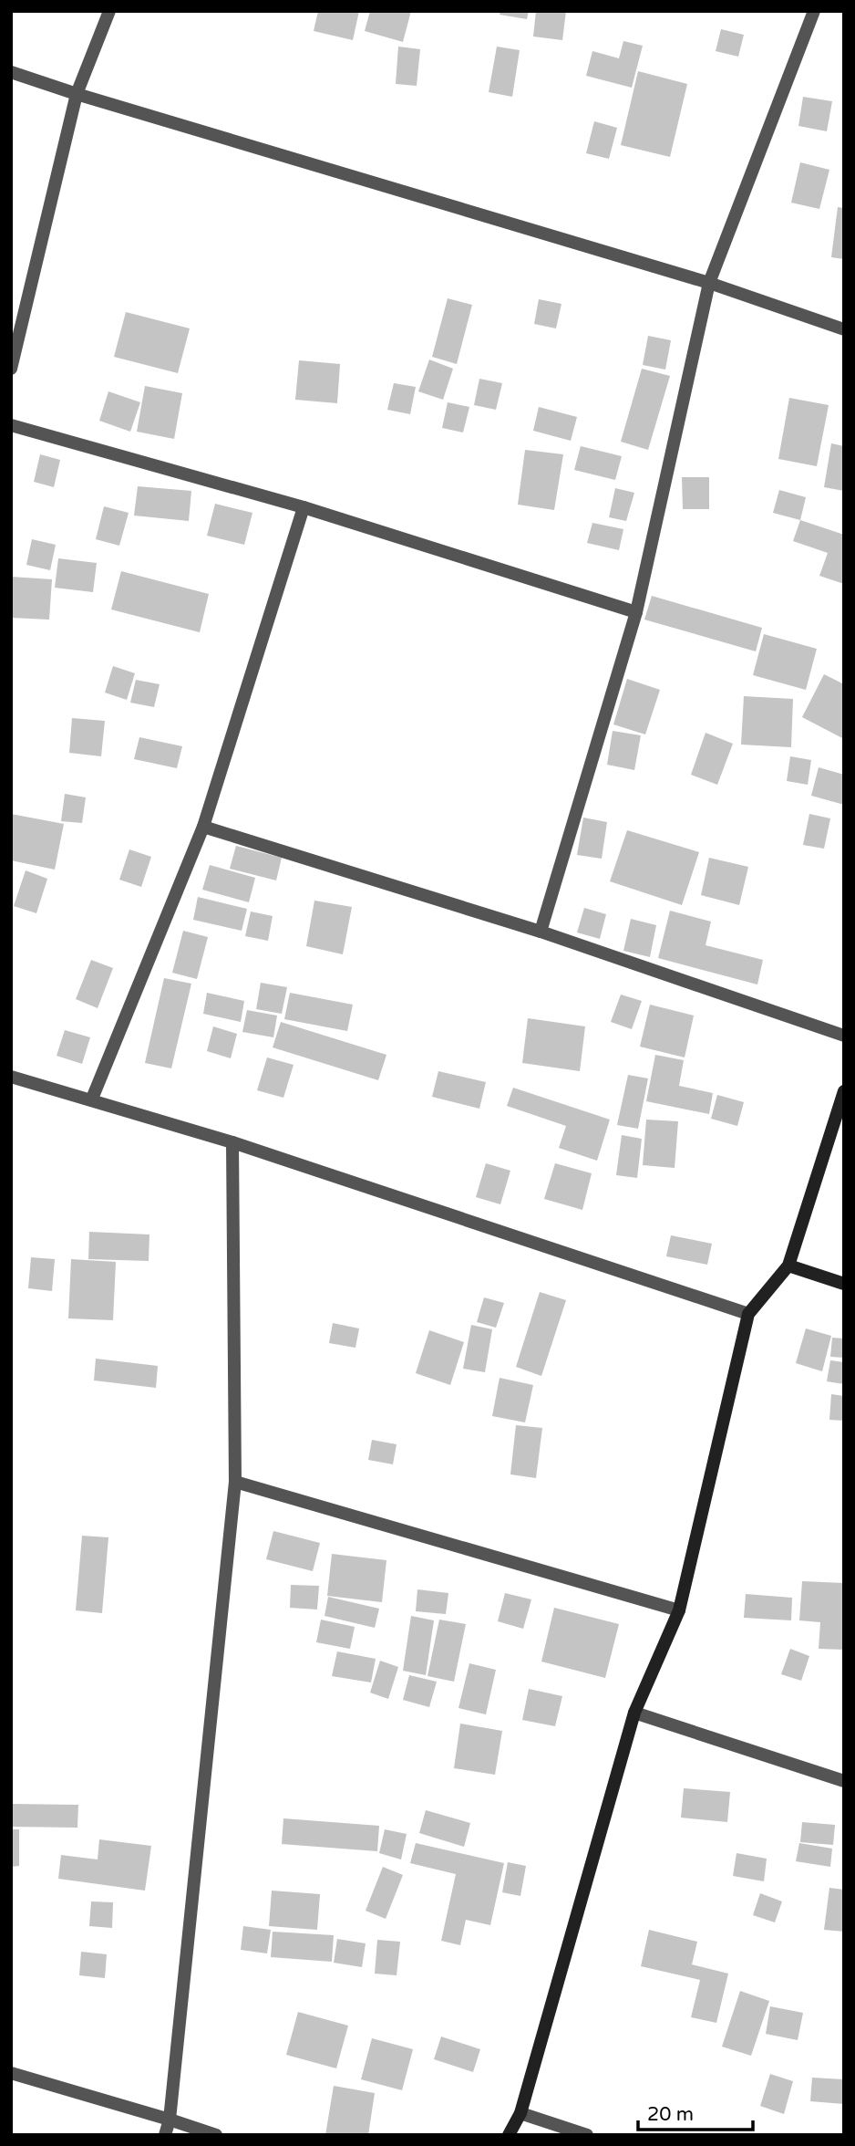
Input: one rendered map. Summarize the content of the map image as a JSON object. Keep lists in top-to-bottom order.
{
  "scale_bar": "20 m"
}
